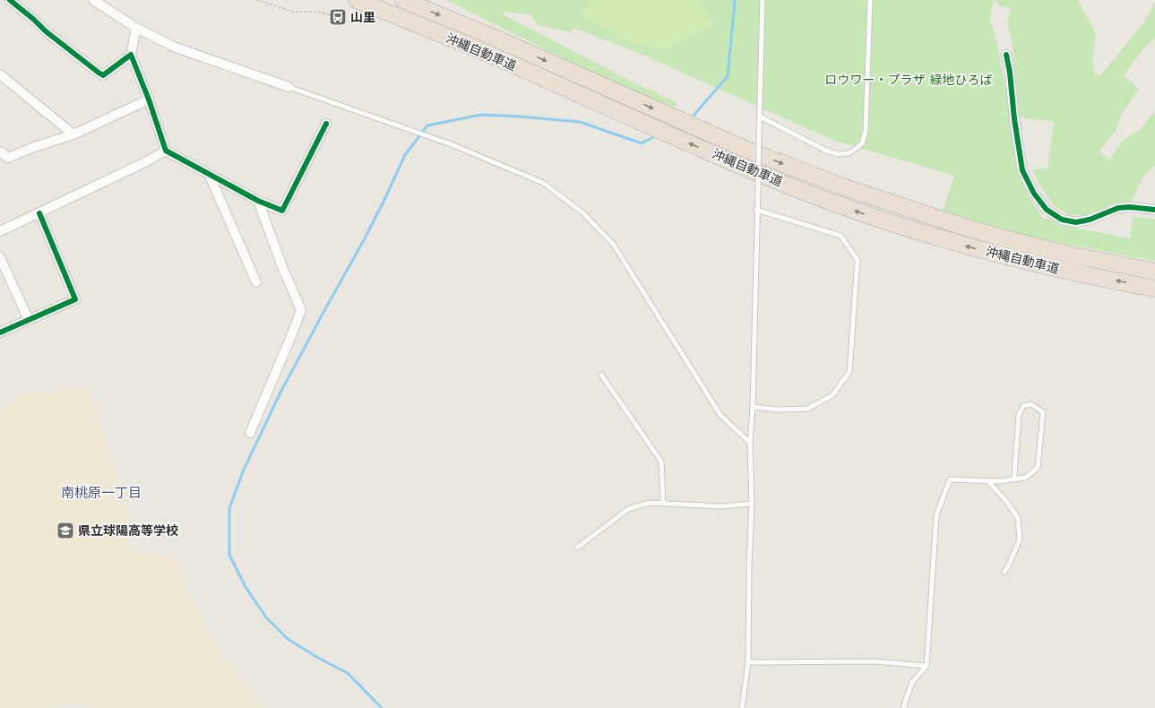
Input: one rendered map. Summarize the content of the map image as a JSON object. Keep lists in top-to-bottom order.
{
  "streets": {
    "highway": ["沖縄自動車道"]
  },
  "districts": ["南桃原一丁目"],
  "parks": ["ロウワー・プラザ 緑地ひろば"],
  "places": {
    "bus stop": ["山里"],
    "school or university": ["県立球陽高等学校"]
  }
}
